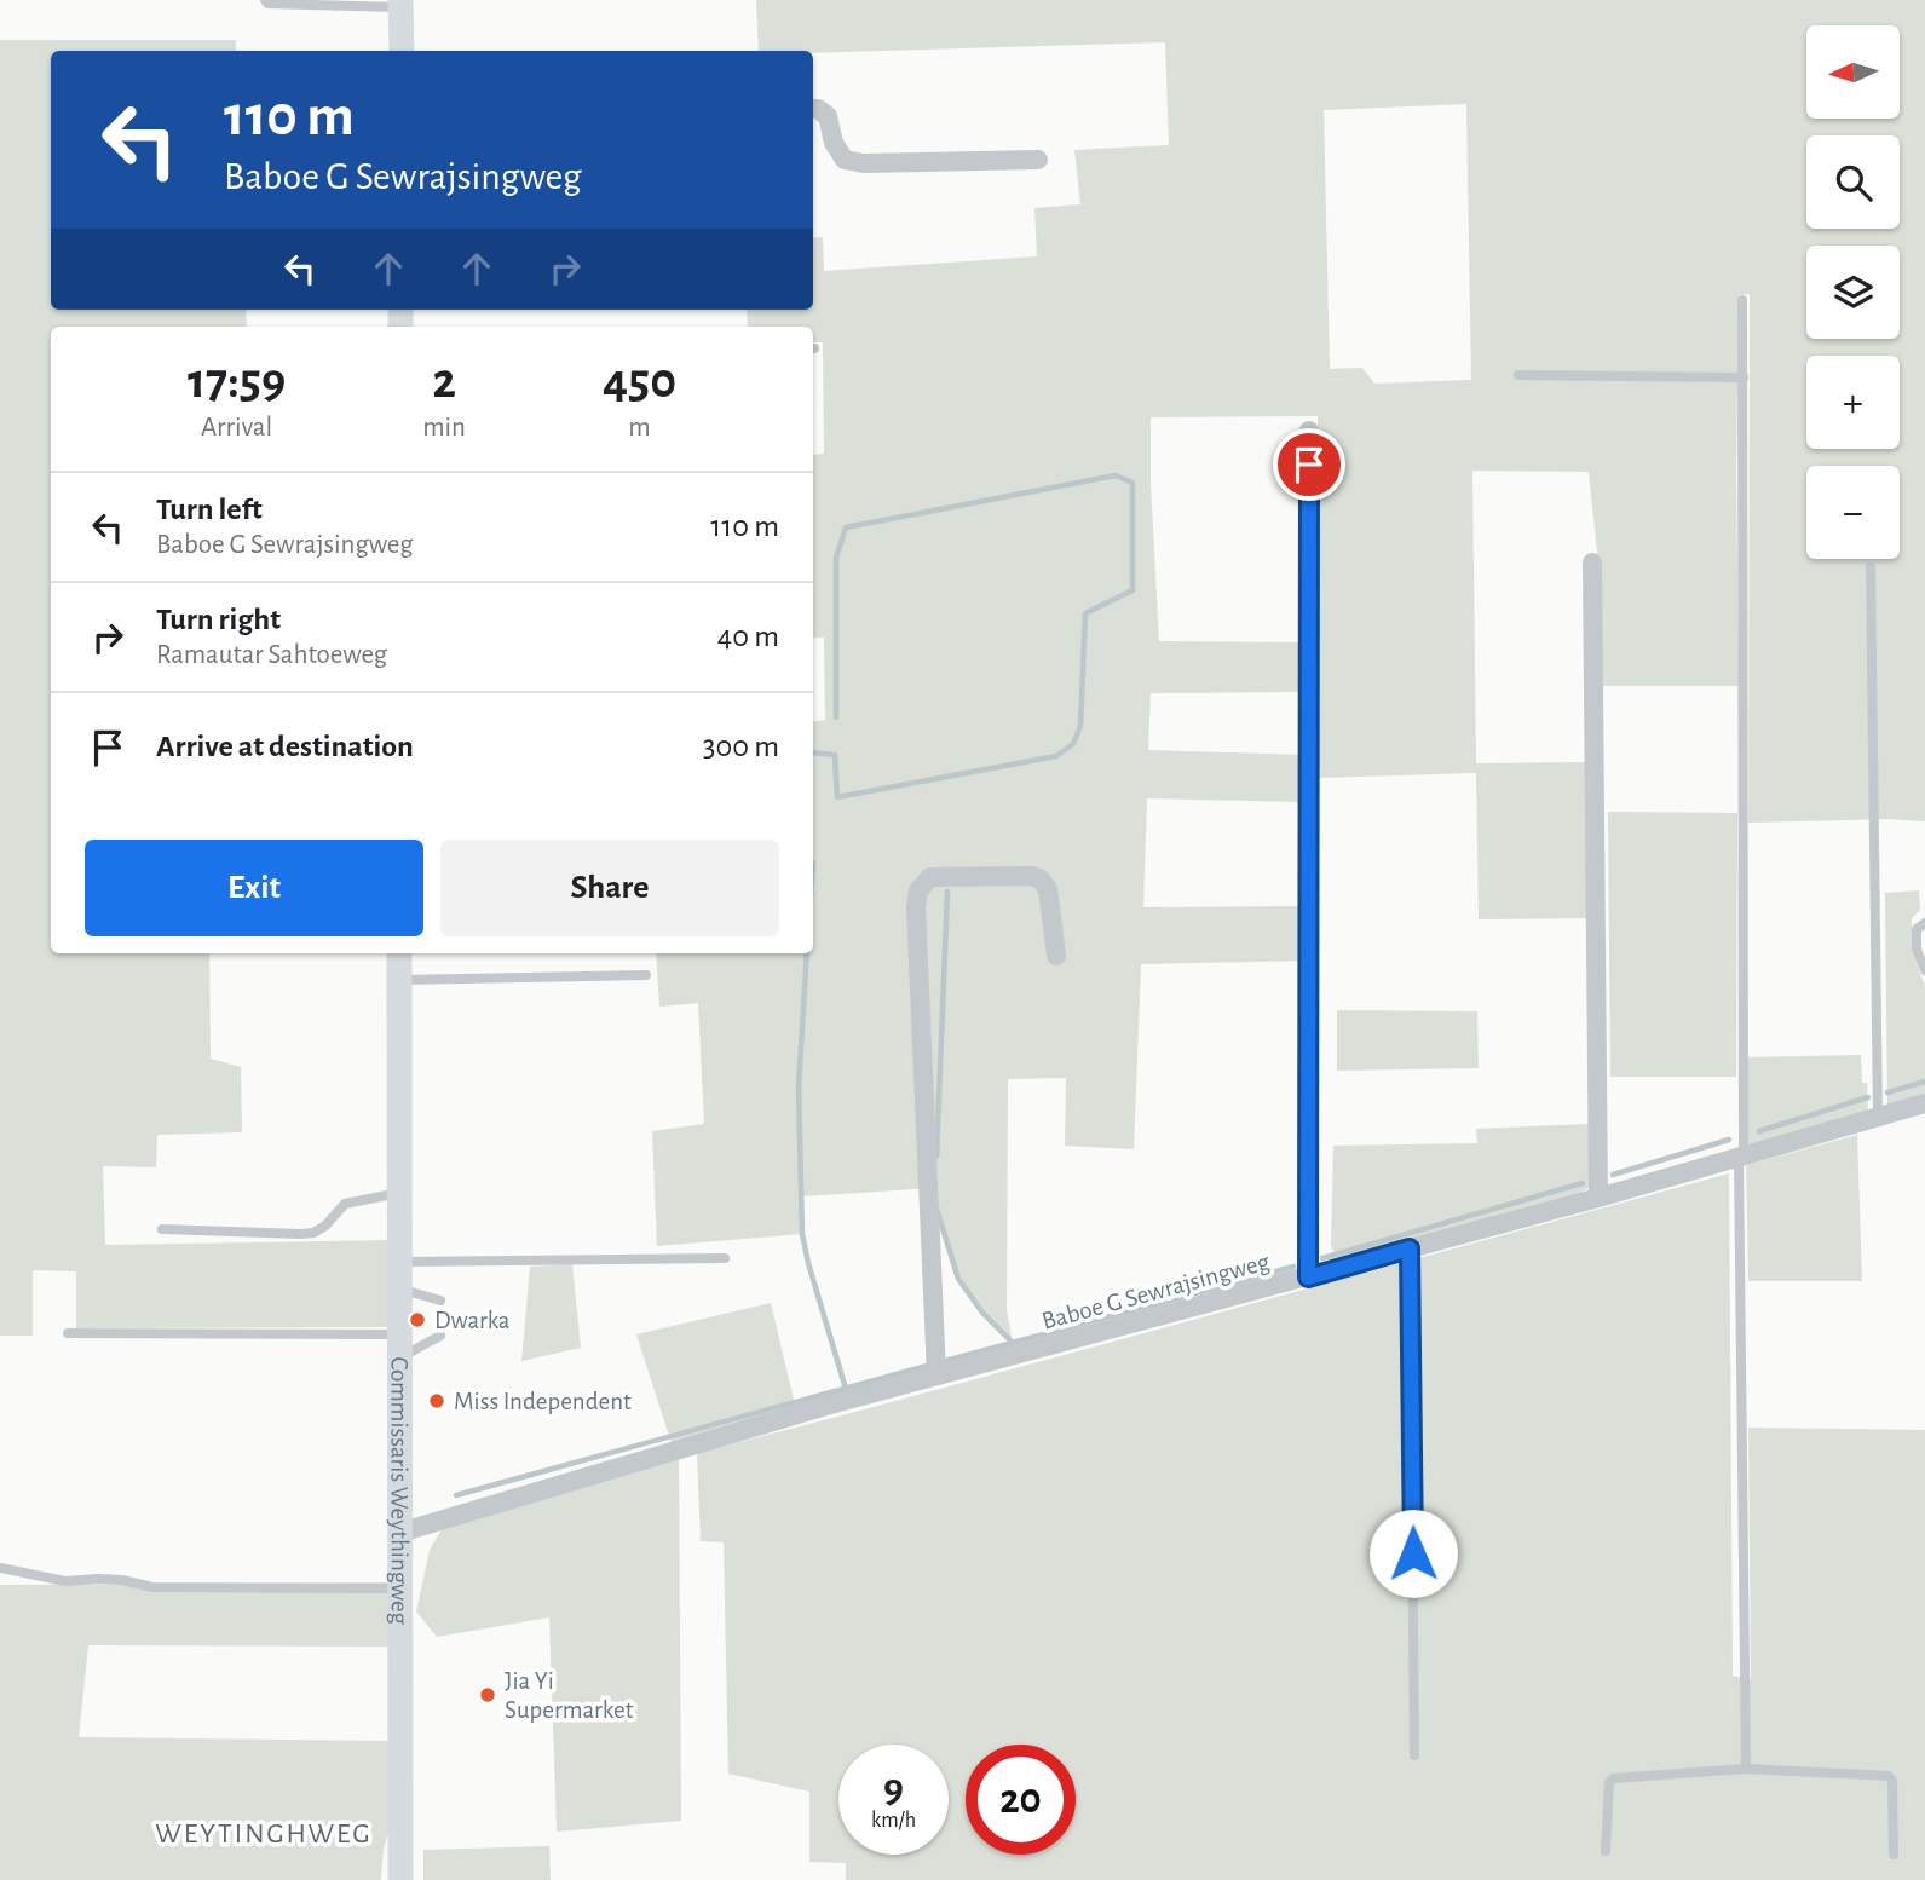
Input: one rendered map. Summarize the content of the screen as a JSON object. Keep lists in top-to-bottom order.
{
  "streets": {
    "main road": ["Commissaris Weythingweg"],
    "street": ["Baboe G Sewrajsingweg"]
  },
  "crossings": [
    ["Baboe G Sewrajsingweg", "Commissaris Weythingweg"]
  ],
  "districts": ["WEYTINGHWEG"],
  "places": ["Dwarka", "Miss Independent", "Jia Yi Supermarket"],
  "north": "left",
  "page": {
    "map_buttons": ["+", "−"],
    "turn": ["110 m", "Baboe G Sewrajsingweg"],
    "eta": [
      "17:59",
      "Arrival",
      "2",
      "min",
      "450",
      "m"
    ],
    "list": [
      {
        "name": "Turn left",
        "note": "Baboe G Sewrajsingweg",
        "value": "110 m"
      },
      {
        "name": "Turn right",
        "note": "Ramautar Sahtoeweg",
        "value": "40 m"
      },
      {
        "name": "Arrive at destination",
        "value": "300 m"
      }
    ],
    "buttons": ["Exit", "Share"],
    "speed": "9 km/h",
    "limit": "20"
  }
}
